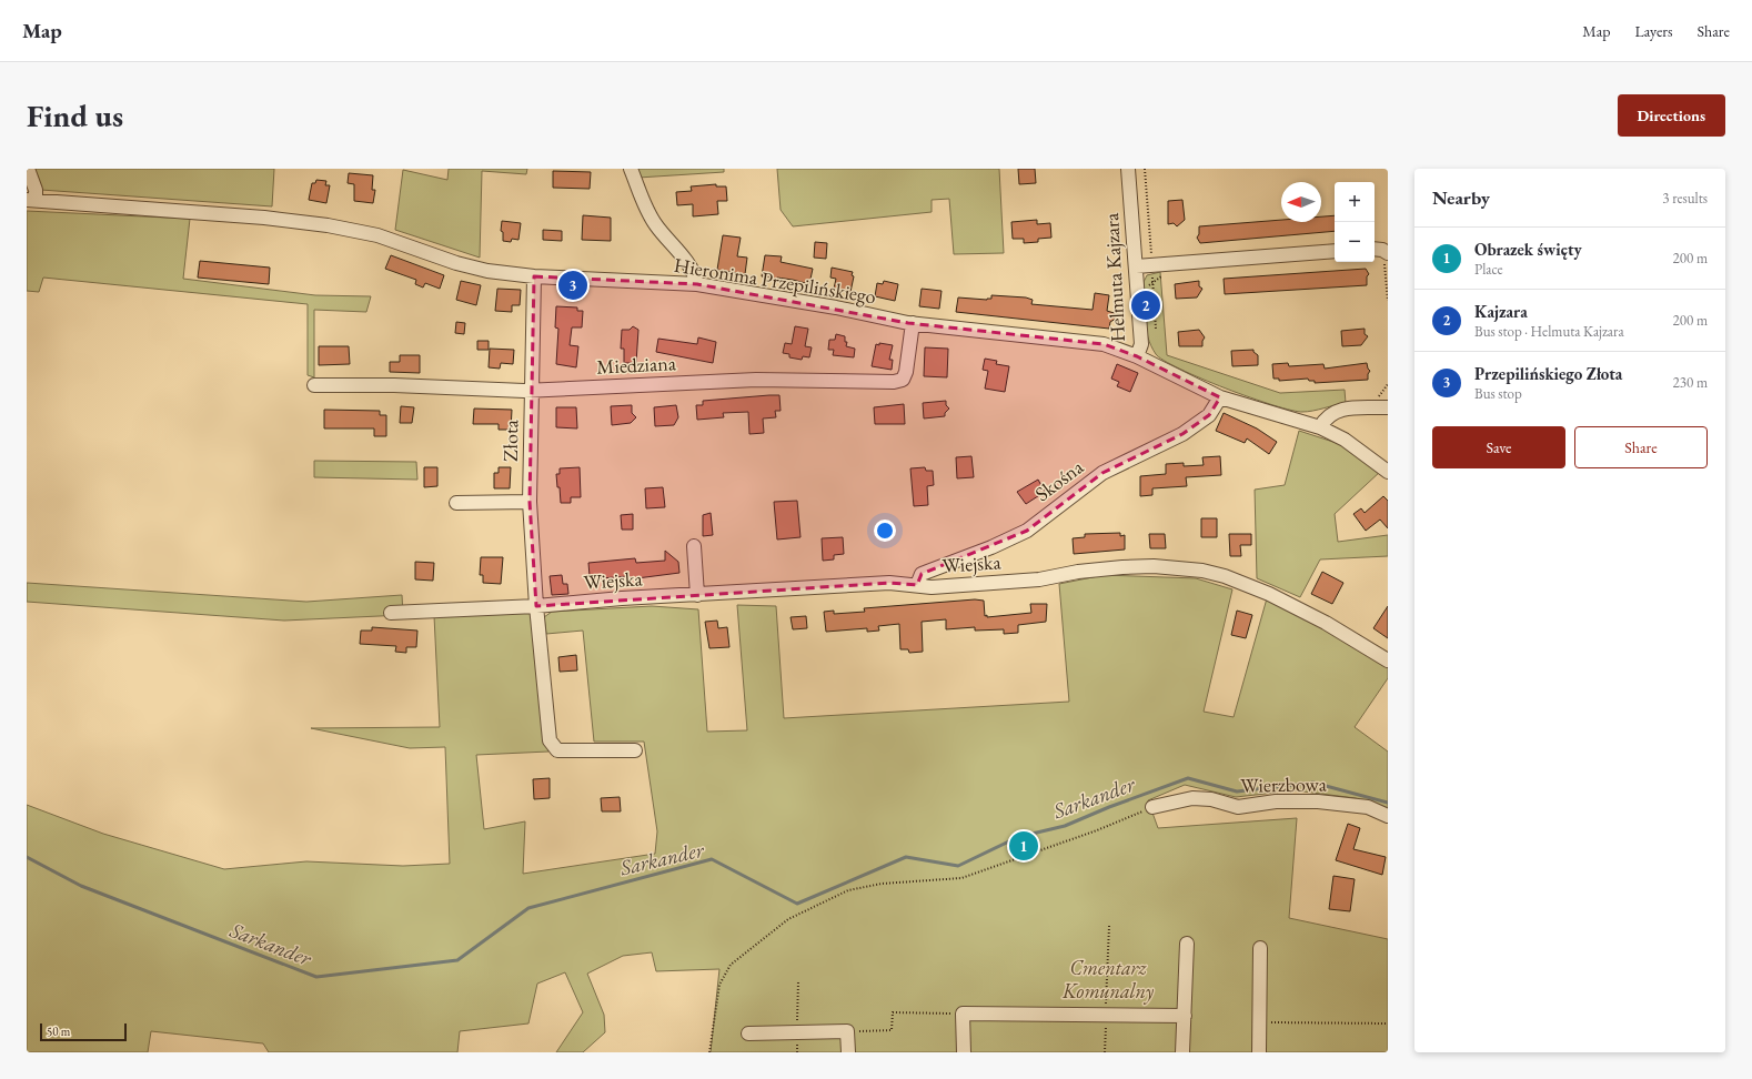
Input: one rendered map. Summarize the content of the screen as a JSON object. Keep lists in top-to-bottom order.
{
  "streets": {
    "street": [
      "Helmuta Kajzara",
      "Hieronima Przepilińskiego",
      "Miedziana",
      "Złota",
      "Skośna",
      "Wiejska",
      "Wierzbowa"
    ]
  },
  "crossings": [
    ["Helmuta Kajzara", "Hieronima Przepilińskiego"],
    ["Hieronima Przepilińskiego", "Miedziana"],
    ["Hieronima Przepilińskiego", "Złota"],
    ["Hieronima Przepilińskiego", "Skośna"],
    ["Miedziana", "Złota"],
    ["Złota", "Wiejska"],
    ["Skośna", "Wiejska"]
  ],
  "water": ["Sarkander"],
  "parks": ["Cmentarz Komunalny"],
  "scale_bar": "50 m",
  "north": "left",
  "page": {
    "header": "Map",
    "nav": ["Map", "Layers", "Share"],
    "buttons": [
      "Directions",
      ["Save", "Share"]
    ],
    "title": "Find us",
    "heading": ["Nearby", "3 results"],
    "map_buttons": ["+", "−"],
    "list": [
      {
        "mark": "1",
        "name": "Obrazek święty",
        "note": "Place",
        "value": "200 m"
      },
      {
        "mark": "2",
        "name": "Kajzara",
        "note": "Bus stop · Helmuta Kajzara",
        "value": "200 m"
      },
      {
        "mark": "3",
        "name": "Przepilińskiego Złota",
        "note": "Bus stop",
        "value": "230 m"
      }
    ],
    "pins": ["3", "2", "1"],
    "scale": "50 m"
  }
}
